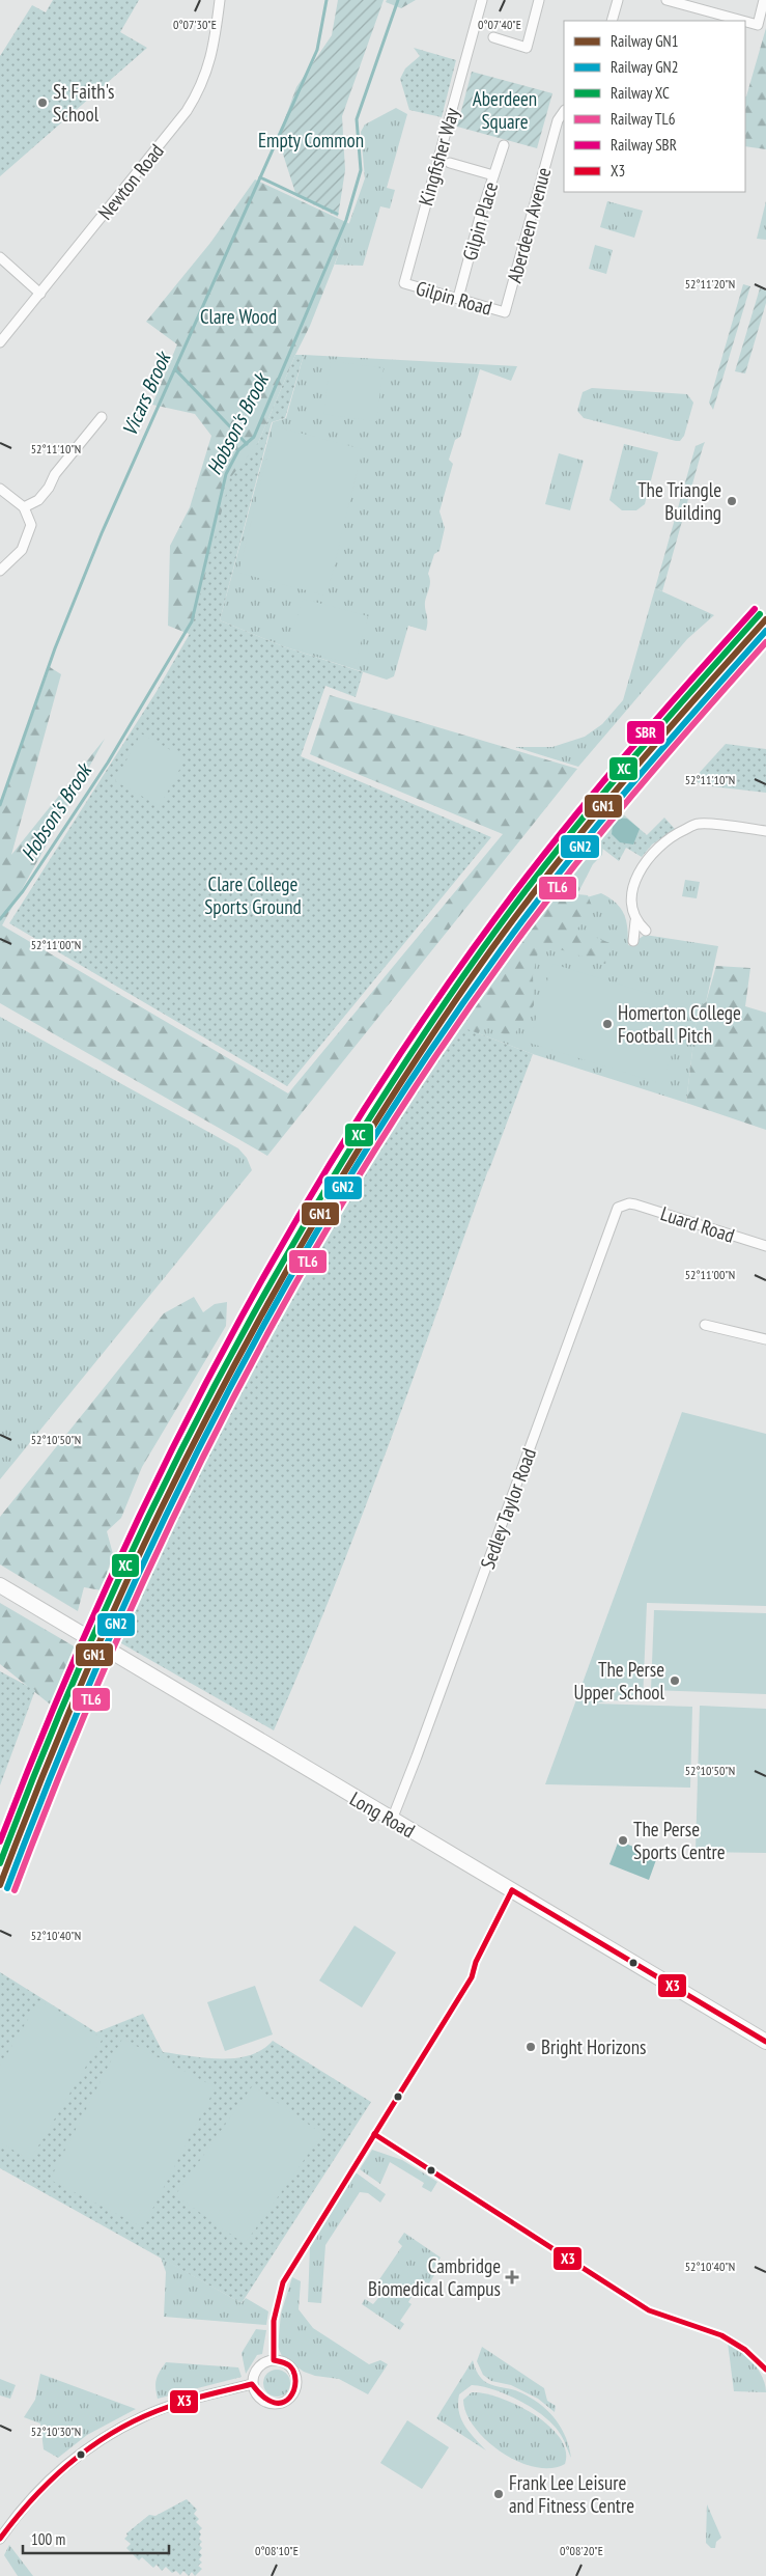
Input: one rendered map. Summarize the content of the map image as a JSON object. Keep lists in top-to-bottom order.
{
  "streets": {
    "main road": ["Long Road"],
    "street": [
      "Kingfisher Way",
      "Newton Road",
      "Gilpin Place",
      "Aberdeen Avenue",
      "Gilpin Road",
      "Luard Road",
      "Sedley Taylor Road"
    ]
  },
  "crossings": [
    ["Kingfisher Way", "Gilpin Road"],
    ["Gilpin Place", "Gilpin Road"],
    ["Aberdeen Avenue", "Gilpin Road"],
    ["Luard Road", "Sedley Taylor Road"],
    ["Sedley Taylor Road", "Long Road"]
  ],
  "water": ["Vicars Brook", "Hobson's Brook"],
  "parks": [
    "Aberdeen Square",
    "Empty Common",
    "Clare Wood",
    "Clare College Sports Ground"
  ],
  "places": {
    "other": [
      "St Faith's School",
      "The Triangle Building",
      "Homerton College Football Pitch",
      "The Perse Upper School",
      "The Perse Sports Centre",
      "Bright Horizons",
      "Frank Lee Leisure and Fitness Centre"
    ],
    "health": ["Cambridge Biomedical Campus"]
  },
  "lines": [
    "rail line SBR",
    "rail line XC",
    "rail line GN1",
    "rail line GN2",
    "rail line TL6",
    "transit line X3"
  ],
  "legend": [
    "Railway GN1",
    "Railway GN2",
    "Railway XC",
    "Railway TL6",
    "Railway SBR",
    "X3"
  ],
  "scale_bar": "100 m",
  "coordinates": [
    "0°07'30\"E",
    "0°07'40\"E",
    "52°11'20\"N",
    "52°11'10\"N",
    "52°11'00\"N",
    "52°10'50\"N",
    "52°10'40\"N",
    "52°10'30\"N",
    "0°08'10\"E",
    "0°08'20\"E"
  ]
}
